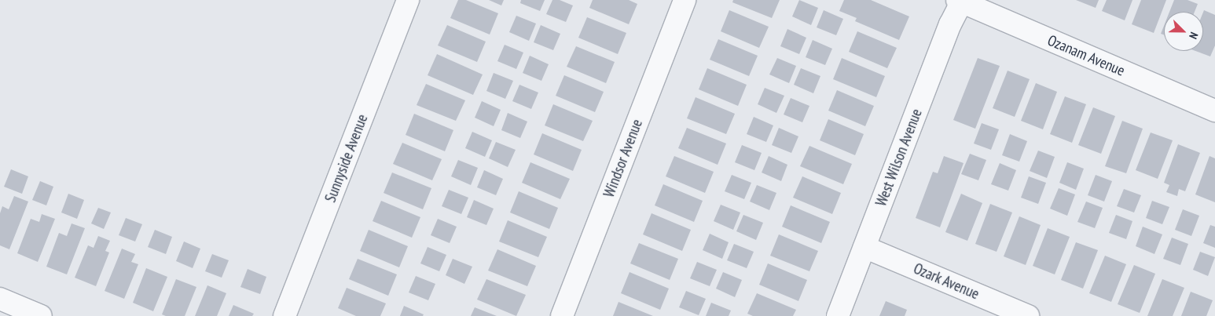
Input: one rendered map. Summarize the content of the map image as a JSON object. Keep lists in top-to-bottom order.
{
  "streets": {
    "street": [
      "Ozanam Avenue",
      "West Wilson Avenue",
      "Sunnyside Avenue",
      "Windsor Avenue",
      "Ozark Avenue"
    ]
  },
  "crossings": [
    ["Ozanam Avenue", "West Wilson Avenue"],
    ["West Wilson Avenue", "Ozark Avenue"]
  ],
  "north": "bottom right"
}
